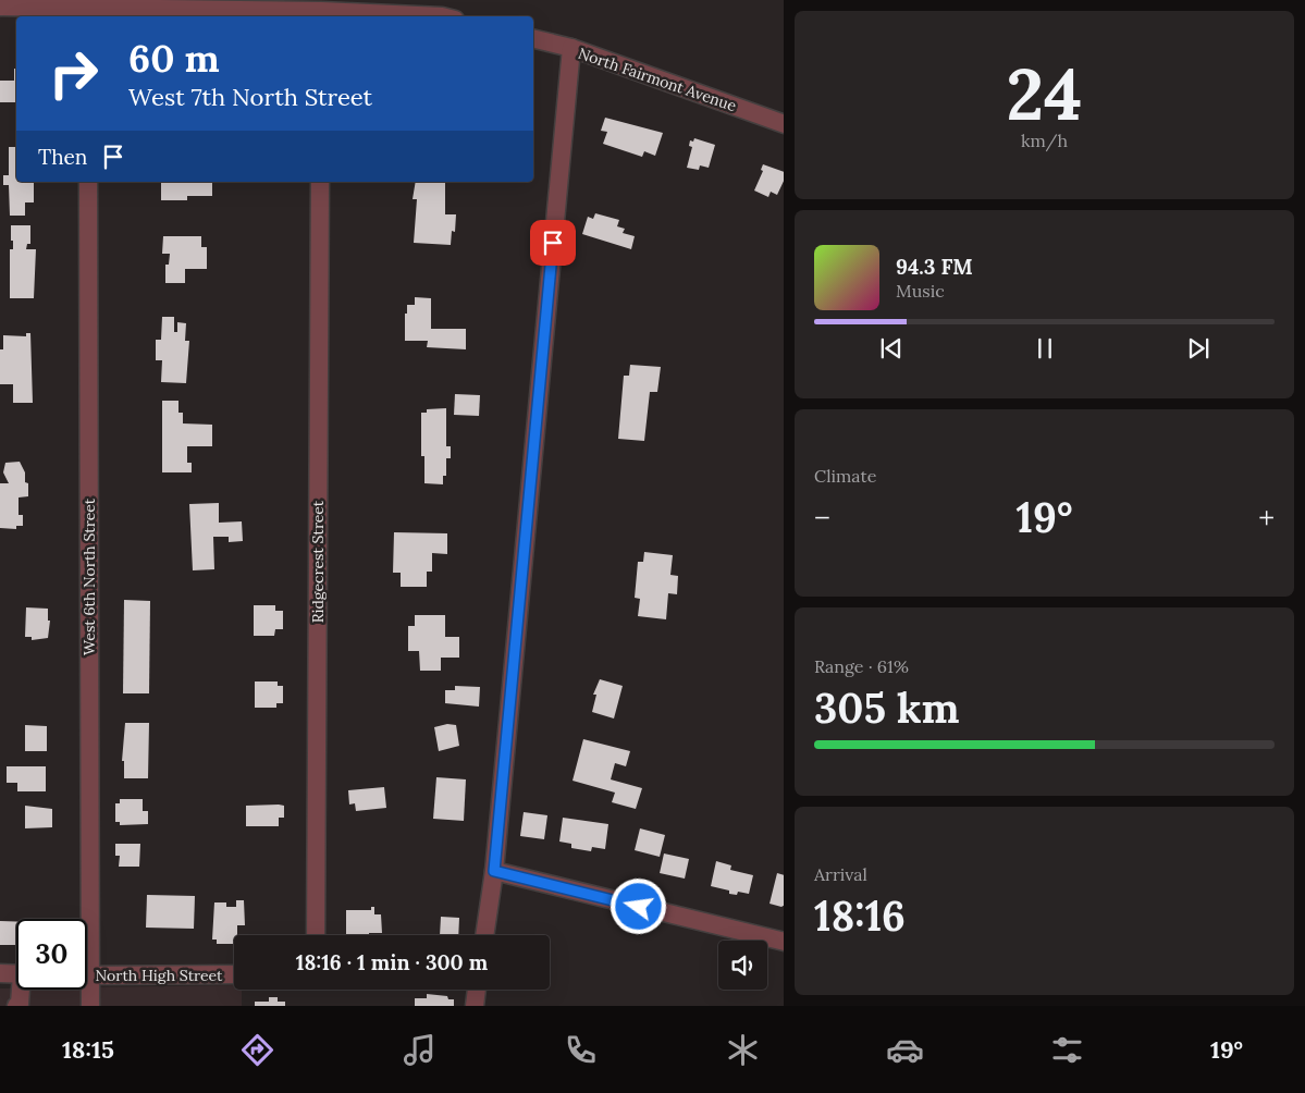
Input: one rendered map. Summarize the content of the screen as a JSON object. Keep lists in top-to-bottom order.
{
  "streets": {
    "street": [
      "North Fairmont Avenue",
      "Ridgecrest Street",
      "West 6th North Street",
      "North High Street"
    ]
  },
  "page": {
    "tile": [
      ["24", "km/h"],
      "Climate",
      ["Range · 61%", "305 km"],
      ["Arrival", "18:16"]
    ],
    "turn": ["60 m", "West 7th North Street"],
    "then": "Then",
    "song": ["94.3 FM", "Music"],
    "heat": ["−", "19°", "+"],
    "limit": "30",
    "trip": "18:16 · 1 min · 300 m",
    "tabs": ["18:15", "19°"]
  }
}
